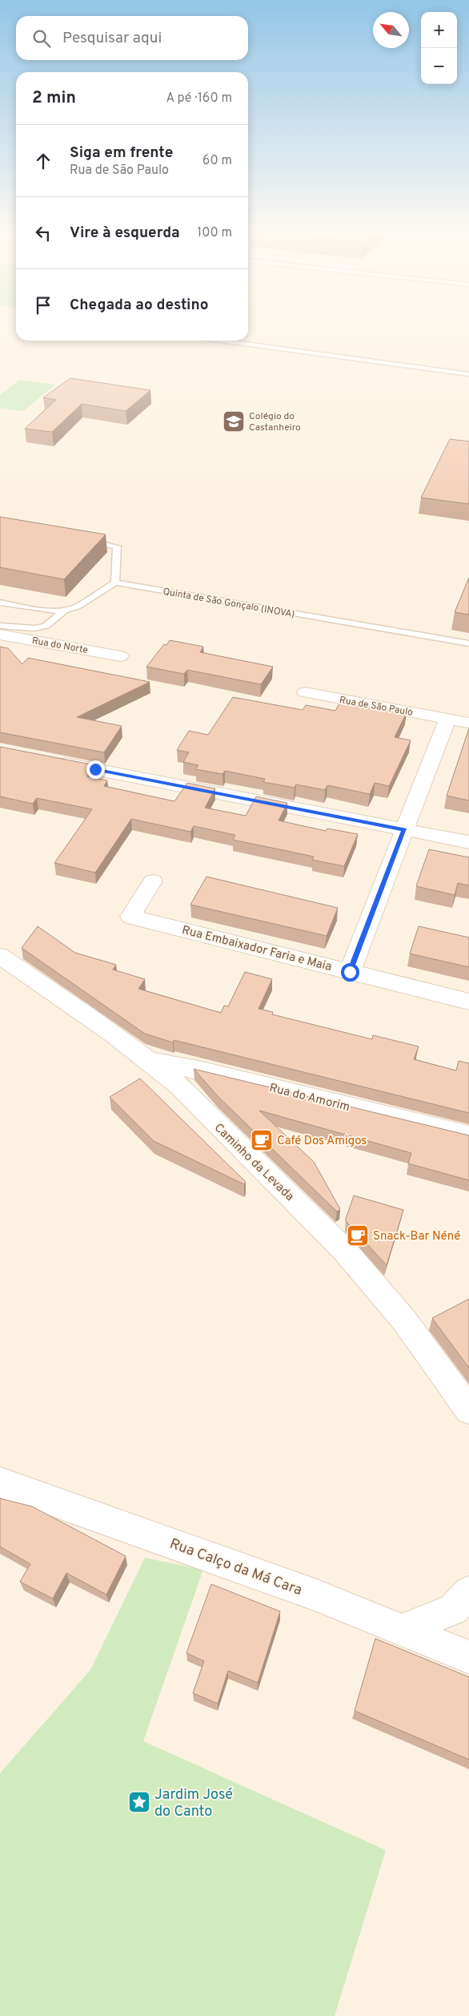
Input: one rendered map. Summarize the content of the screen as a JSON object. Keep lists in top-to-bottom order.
{
  "streets": {
    "street": [
      "Rua do Norte",
      "Rua de São Paulo",
      "Rua Embaixador Faria e Maia",
      "Rua do Amorim",
      "Caminho da Levada",
      "Rua Calço da Má Cara"
    ],
    "lane": ["Quinta de São Gonçalo (INOVA)"]
  },
  "crossings": [
    ["Rua do Amorim", "Caminho da Levada"]
  ],
  "places": {
    "school or university": ["Colégio do Castanheiro"],
    "cafe": ["Café Dos Amigos", "Snack-Bar Néné"],
    "place": ["Jardim José do Canto"]
  },
  "north": "top left",
  "page": {
    "map_buttons": ["+", "−"],
    "search": "Pesquisar aqui",
    "heading": ["2 min", "A pé · 160 m"],
    "list": [
      ["Siga em frente", "Rua de São Paulo", "60 m"],
      ["Vire à esquerda", "100 m"],
      "Chegada ao destino"
    ]
  }
}
